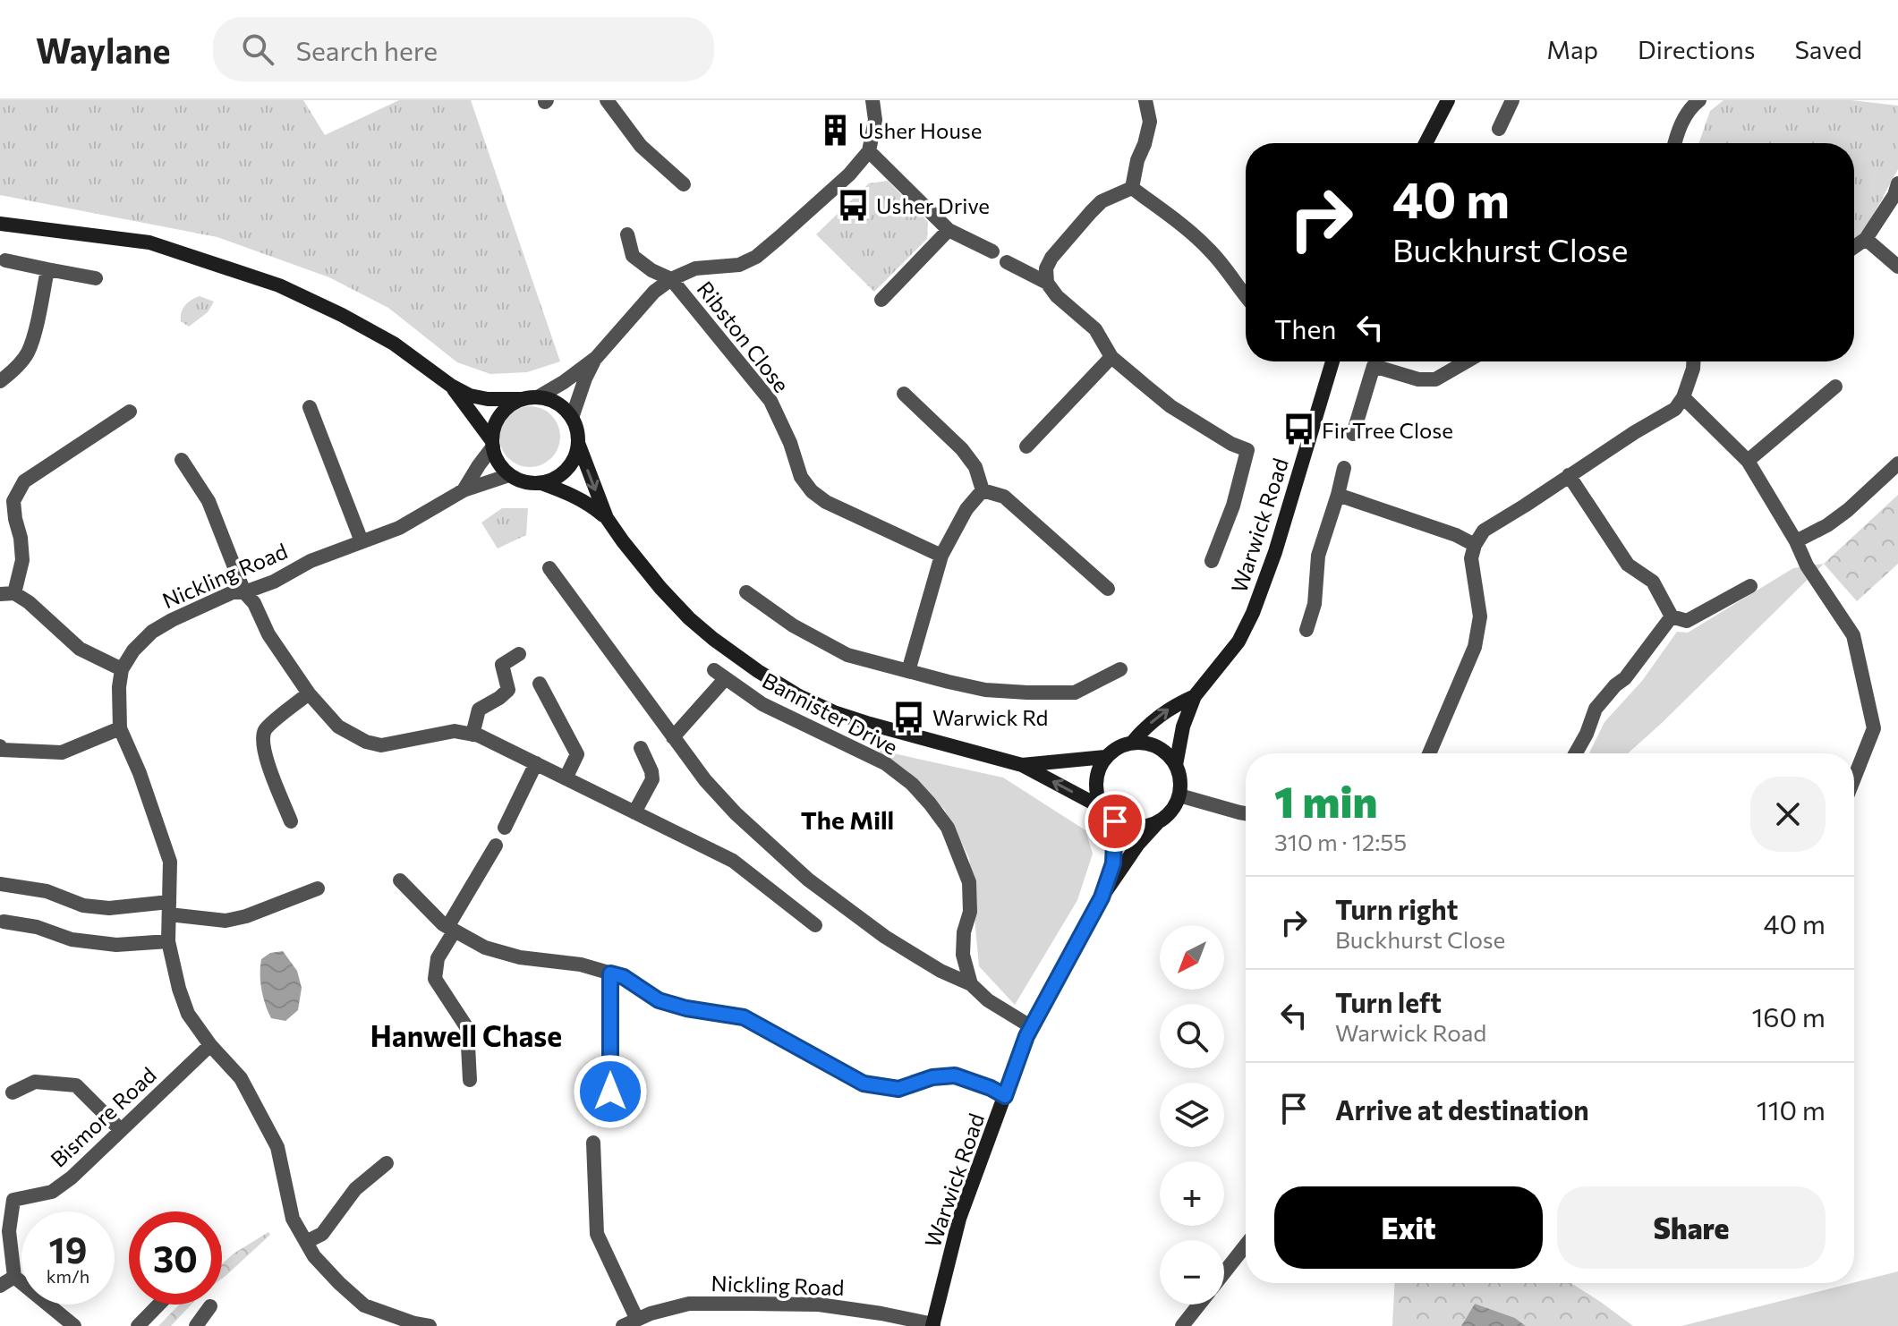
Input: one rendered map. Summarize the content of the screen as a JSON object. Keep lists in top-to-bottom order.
{
  "streets": {
    "street": [
      "Ribston Close",
      "Warwick Road",
      "Nickling Road",
      "Bannister Drive",
      "Bismore Road"
    ]
  },
  "crossings": [
    ["Warwick Road", "Nickling Road"]
  ],
  "districts": ["The Mill", "Hanwell Chase"],
  "places": {
    "building": ["Usher House"],
    "bus stop": ["Usher Drive", "Fir Tree Close", "Warwick Rd"]
  },
  "north": "bottom left",
  "page": {
    "header": "Waylane",
    "search": "Search here",
    "nav": ["Map", "Directions", "Saved"],
    "turn": ["40 m", "Buckhurst Close"],
    "then": "Then",
    "heading": ["1 min", "310 m · 12:55"],
    "list": [
      {
        "name": "Turn right",
        "note": "Buckhurst Close",
        "value": "40 m"
      },
      {
        "name": "Turn left",
        "note": "Warwick Road",
        "value": "160 m"
      },
      {
        "name": "Arrive at destination",
        "value": "110 m"
      }
    ],
    "map_buttons": ["+", "−"],
    "buttons": ["Exit", "Share"],
    "speed": "19 km/h",
    "limit": "30"
  }
}
